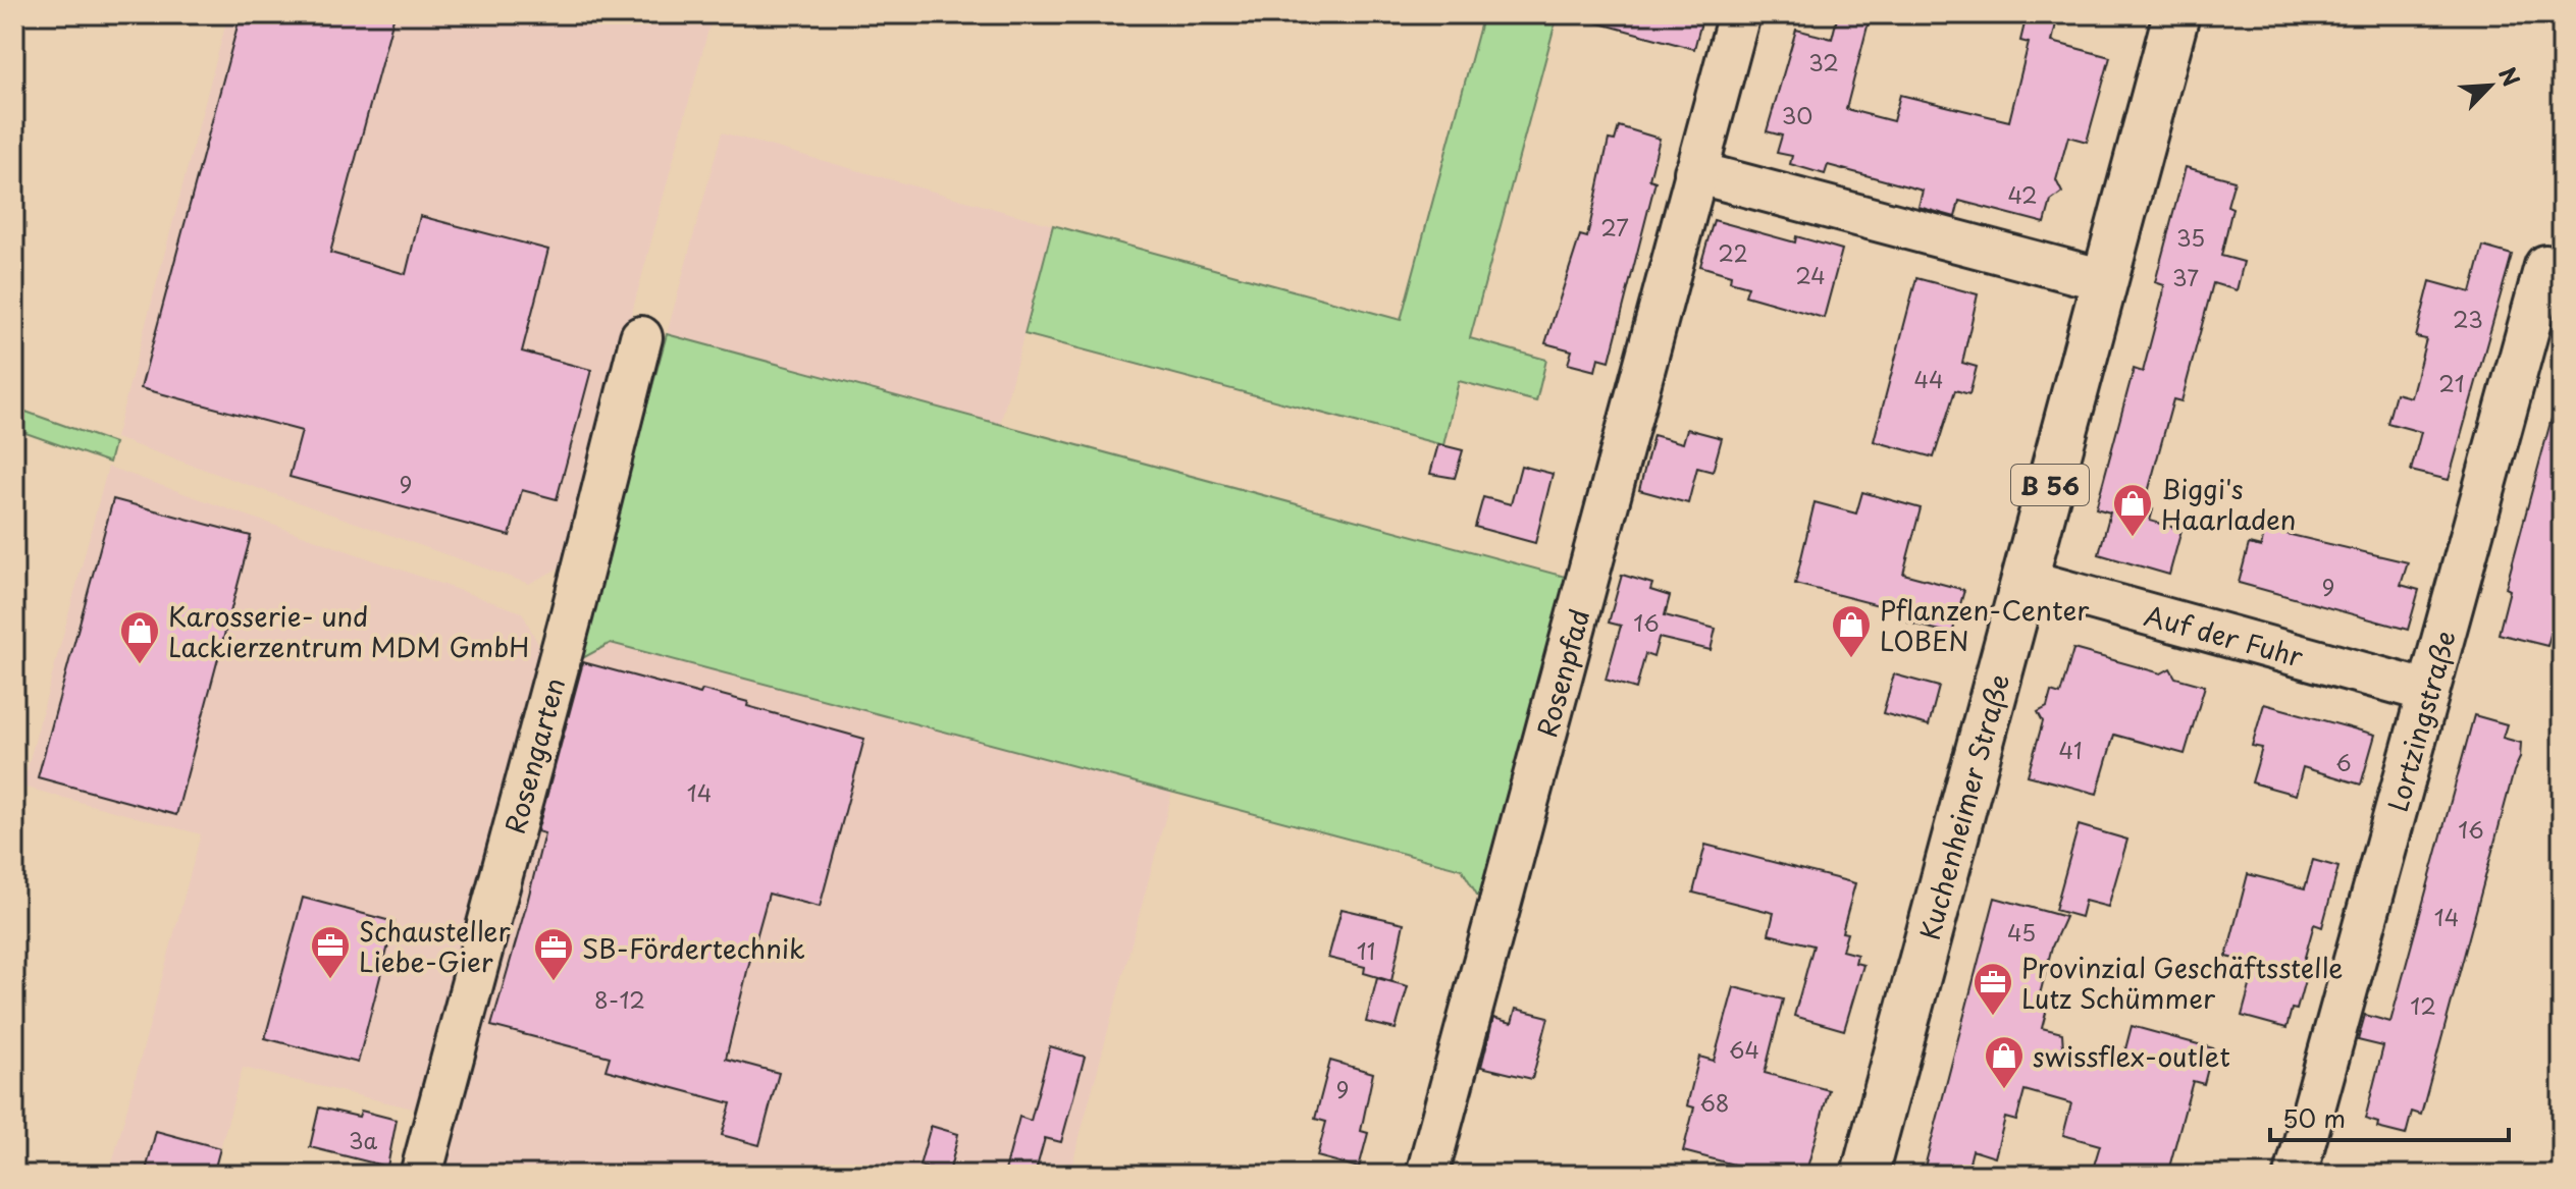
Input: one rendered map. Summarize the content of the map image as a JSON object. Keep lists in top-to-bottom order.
{
  "streets": {
    "main road": ["B 56", "Kuchenheimer Straße"],
    "street": [
      "Auf der Fuhr",
      "Rosenpfad",
      "Lortzingstraße",
      "Rosengarten"
    ]
  },
  "crossings": [
    ["Auf der Fuhr", "Lortzingstraße"],
    ["Auf der Fuhr", "Kuchenheimer Straße"]
  ],
  "places": {
    "shop": [
      "Biggi's Haarladen",
      "Pflanzen-Center LOBEN",
      "Karosserie- und Lackierzentrum MDM GmbH",
      "swissflex-outlet"
    ],
    "office": ["Schausteller Liebe-Gier", "SB-Fördertechnik", "Provinzial Geschäftsstelle Lutz Schümmer"]
  },
  "house_numbers": [
    "32",
    "30",
    "42",
    "27",
    "35",
    "22",
    "24",
    "37",
    "23",
    "44",
    "21",
    "9",
    "9",
    "16",
    "41",
    "6",
    "14",
    "16",
    "14",
    "45",
    "11",
    "8-12",
    "12",
    "64",
    "9",
    "68",
    "3a"
  ],
  "scale_bar": "50 m",
  "north": "top right"
}
